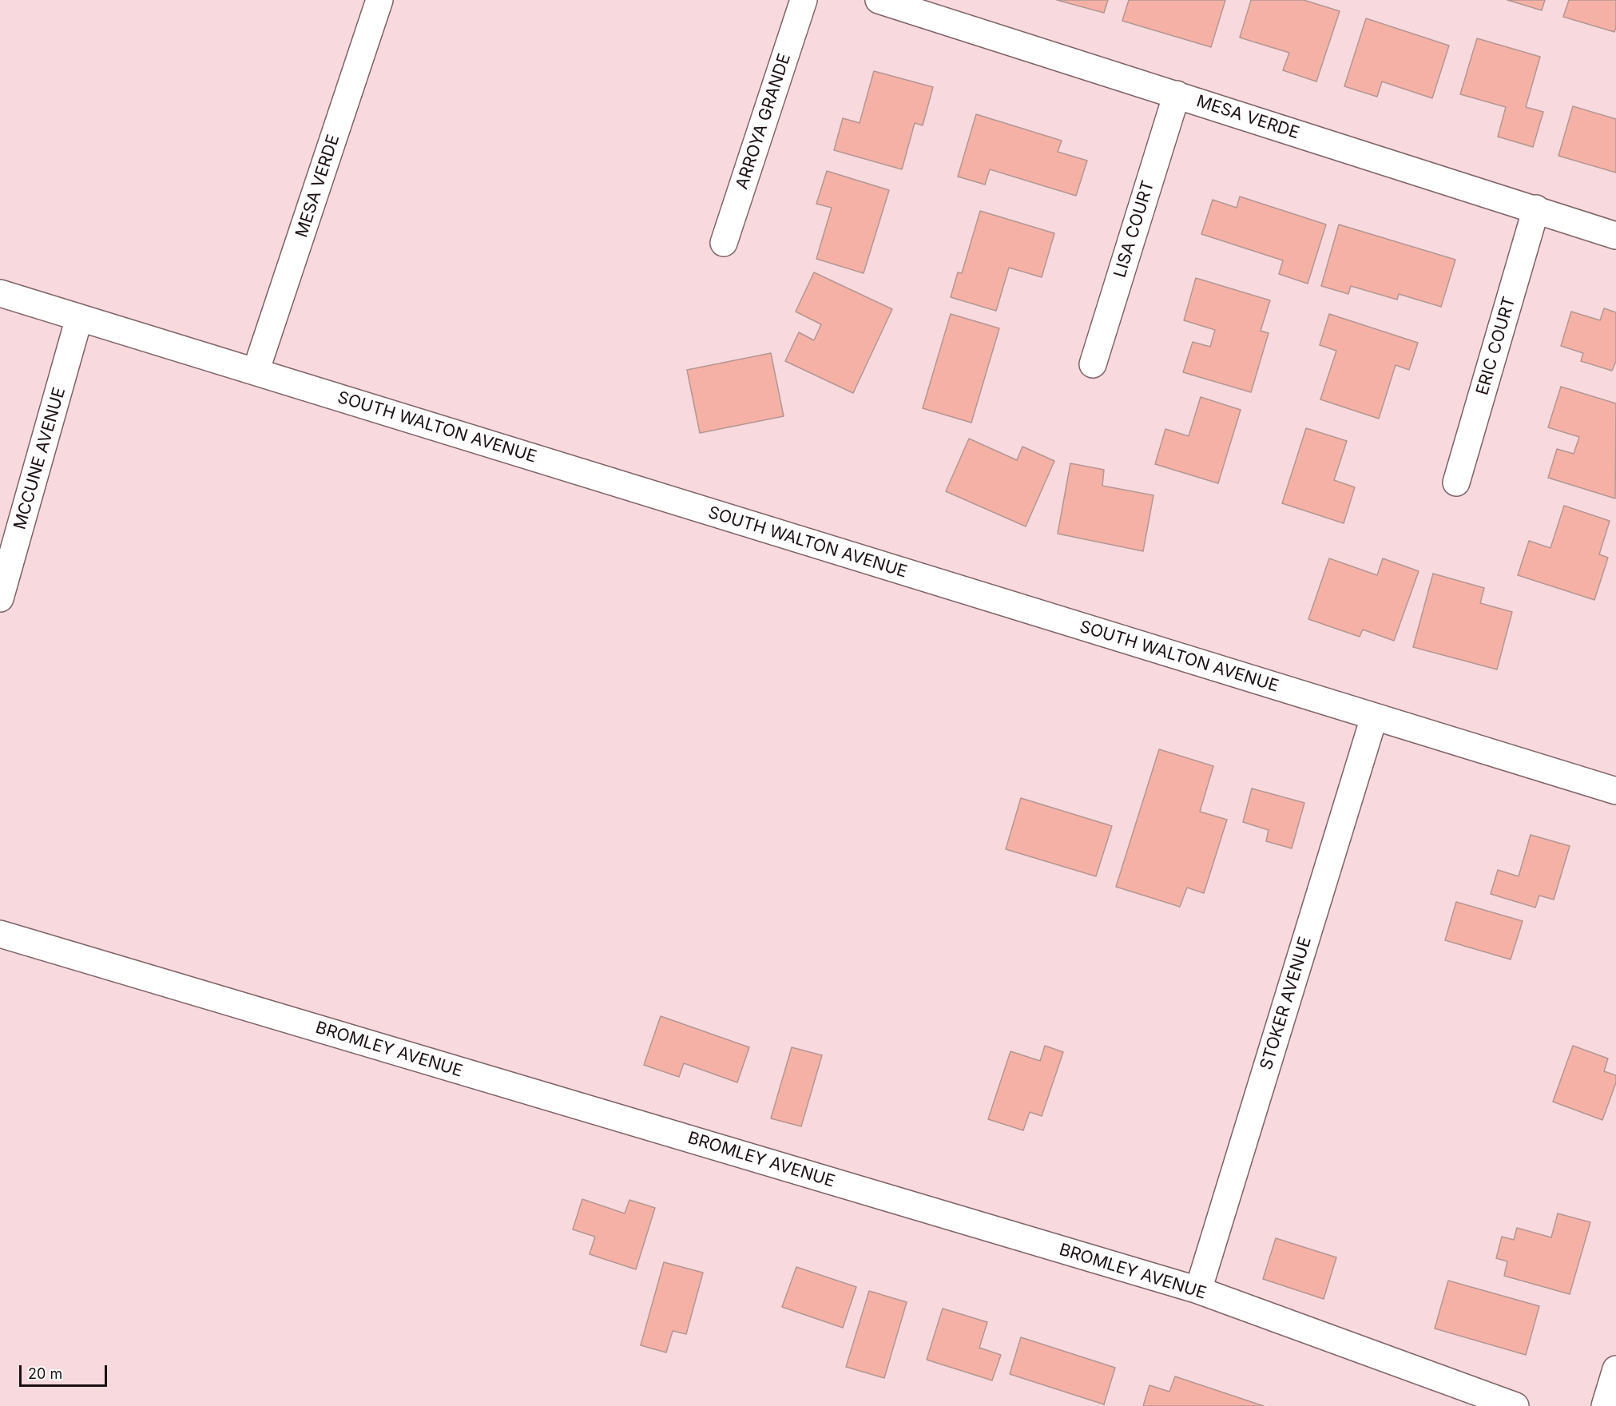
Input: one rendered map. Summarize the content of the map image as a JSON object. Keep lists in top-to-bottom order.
{
  "streets": {
    "street": [
      "MESA VERDE",
      "ARROYA GRANDE",
      "LISA COURT",
      "ERIC COURT",
      "SOUTH WALTON AVENUE",
      "MCCUNE AVENUE",
      "STOKER AVENUE",
      "BROMLEY AVENUE"
    ]
  },
  "crossings": [
    ["MESA VERDE", "LISA COURT"],
    ["MESA VERDE", "ERIC COURT"],
    ["MESA VERDE", "SOUTH WALTON AVENUE"],
    ["SOUTH WALTON AVENUE", "MCCUNE AVENUE"],
    ["SOUTH WALTON AVENUE", "STOKER AVENUE"],
    ["STOKER AVENUE", "BROMLEY AVENUE"]
  ],
  "scale_bar": "20 m"
}
